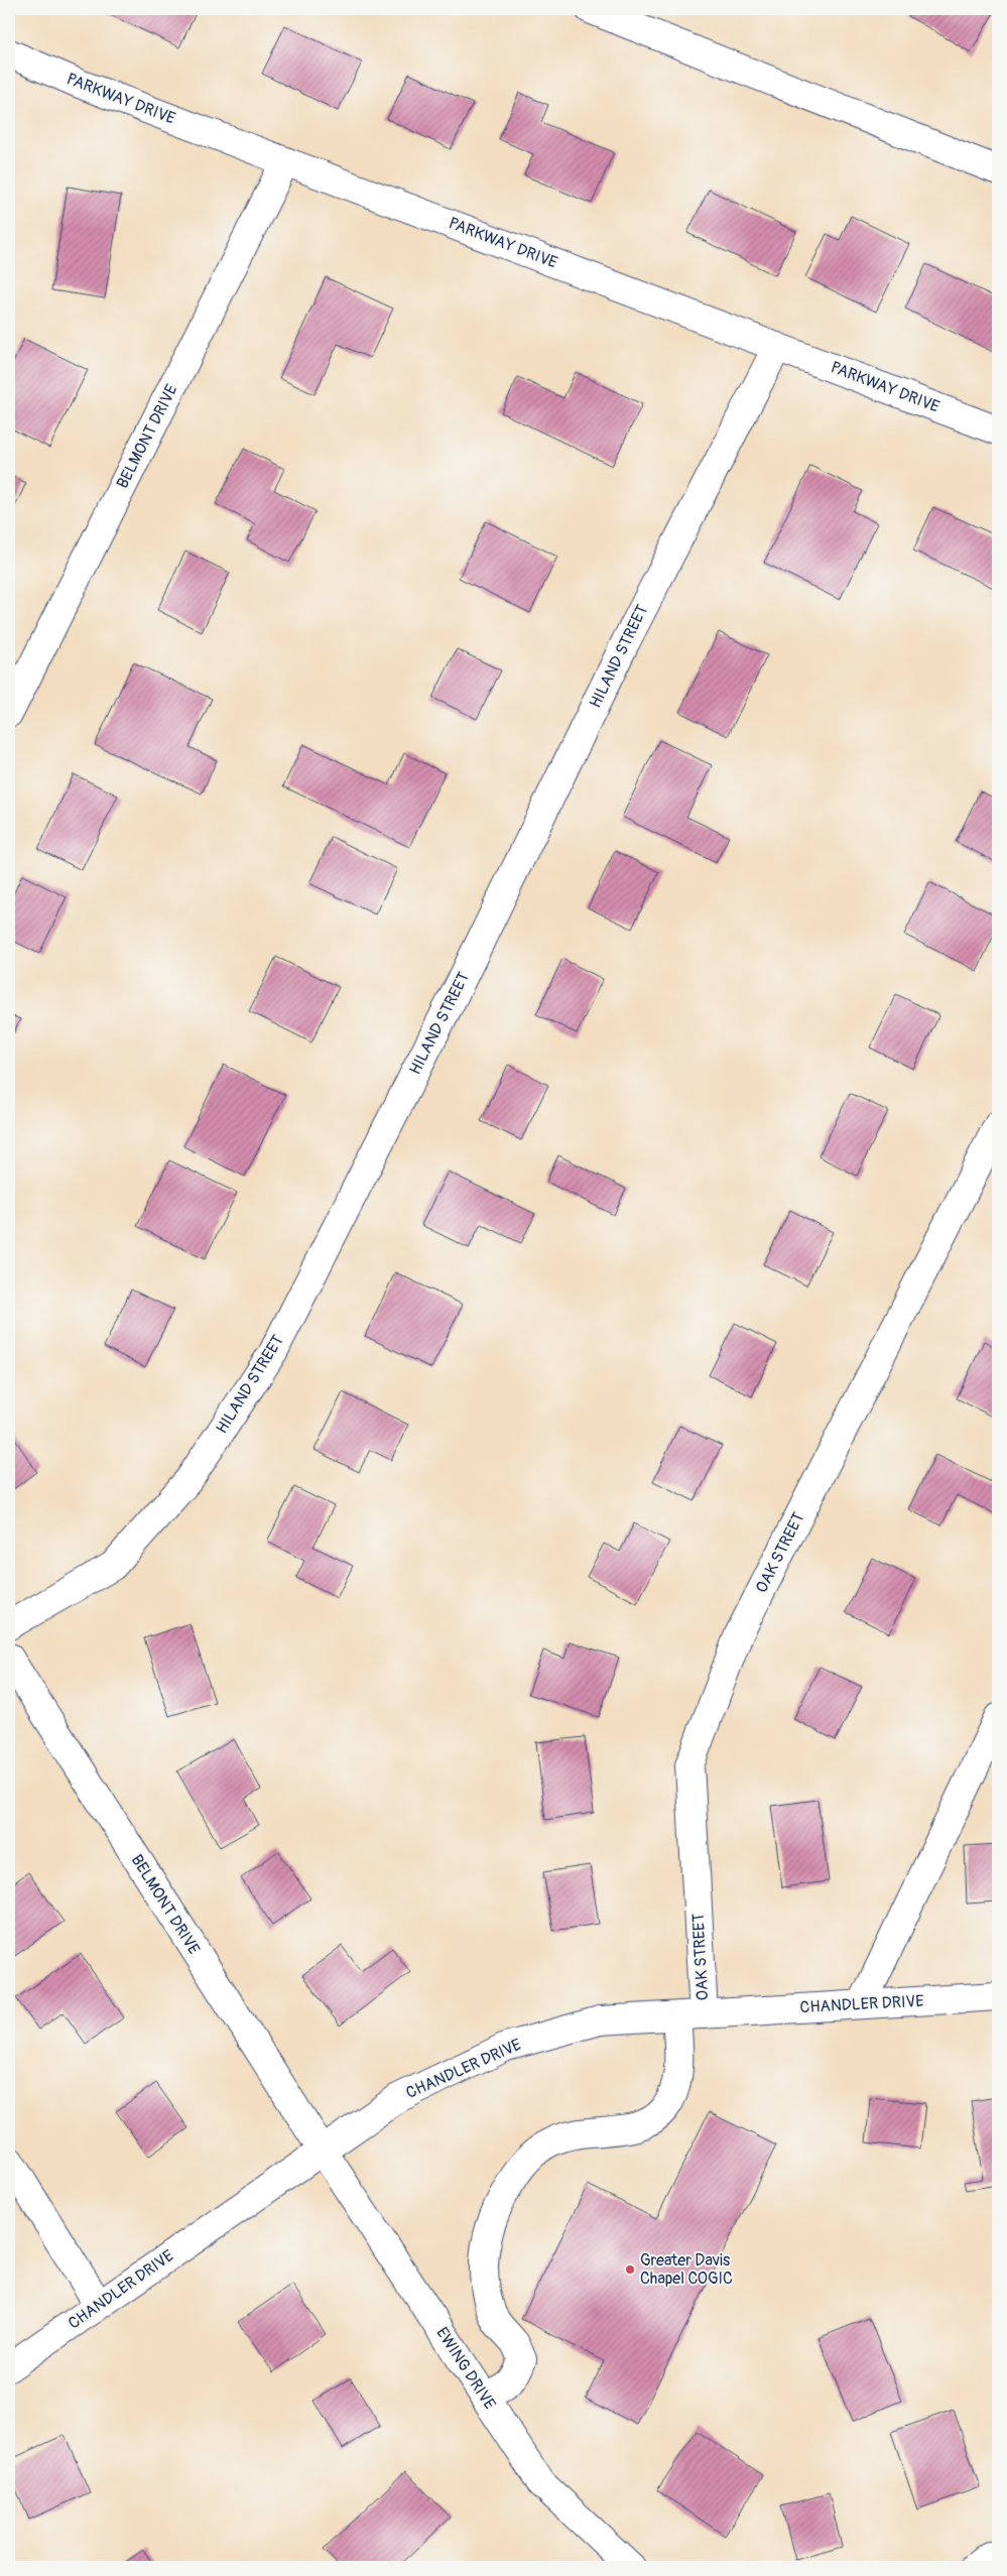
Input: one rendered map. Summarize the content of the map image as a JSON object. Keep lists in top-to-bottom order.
{
  "streets": {
    "street": [
      "PARKWAY DRIVE",
      "BELMONT DRIVE",
      "HILAND STREET",
      "OAK STREET",
      "CHANDLER DRIVE",
      "EWING DRIVE"
    ]
  },
  "crossings": [
    ["PARKWAY DRIVE", "BELMONT DRIVE"],
    ["PARKWAY DRIVE", "HILAND STREET"],
    ["BELMONT DRIVE", "CHANDLER DRIVE"],
    ["BELMONT DRIVE", "EWING DRIVE"],
    ["OAK STREET", "CHANDLER DRIVE"],
    ["CHANDLER DRIVE", "EWING DRIVE"]
  ],
  "places": ["Greater Davis Chapel COGIC"]
}
